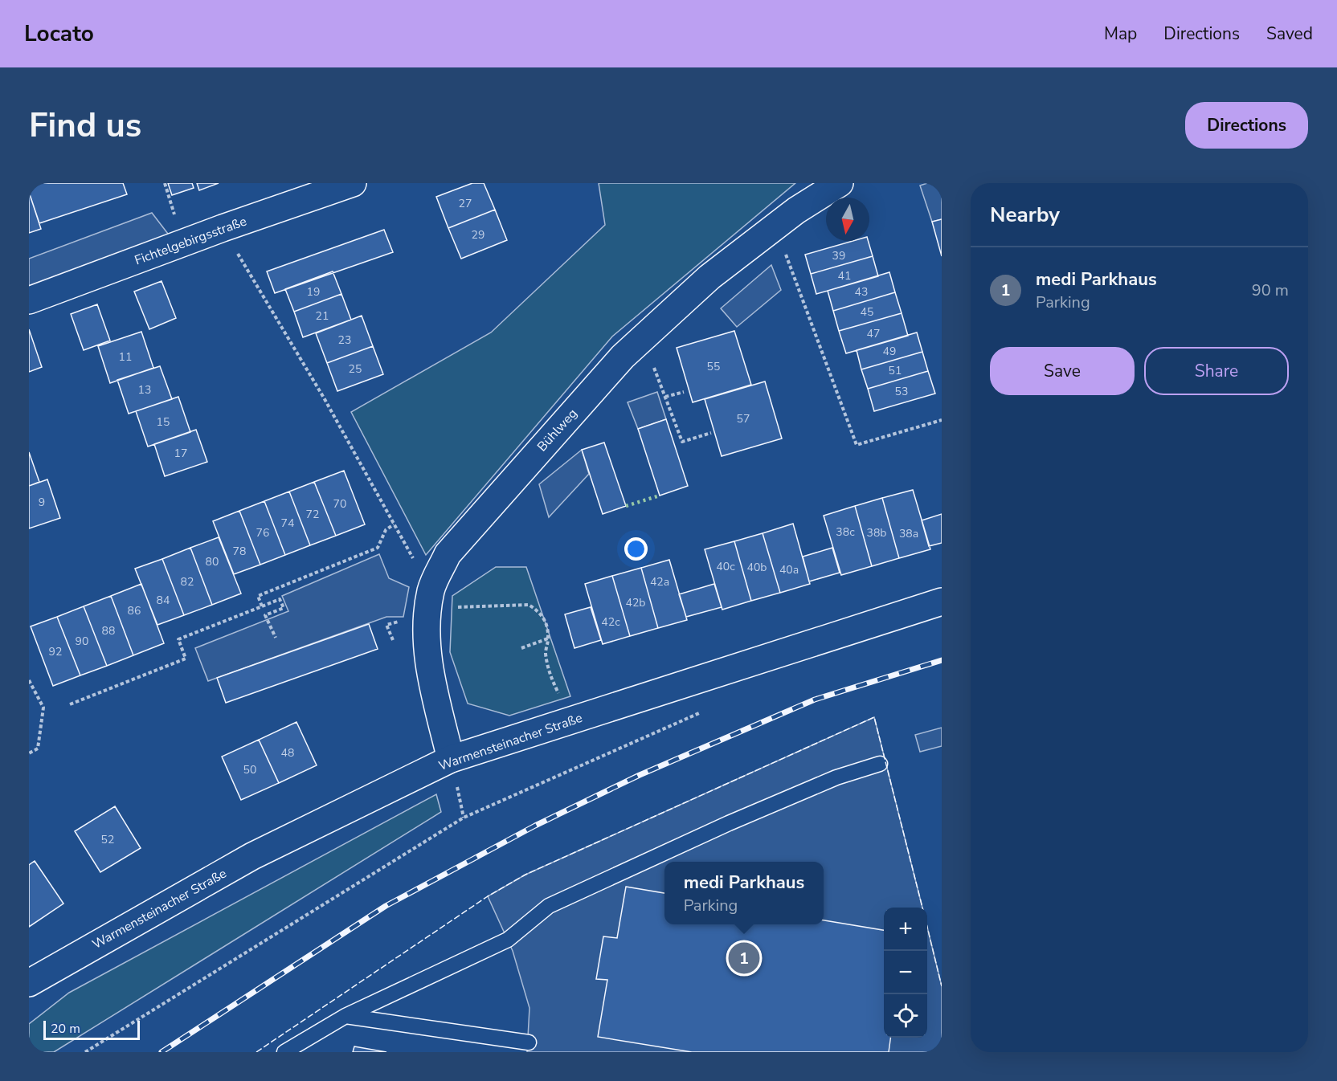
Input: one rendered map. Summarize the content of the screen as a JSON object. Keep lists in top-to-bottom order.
{
  "streets": {
    "street": ["Fichtelgebirgsstraße", "Bühlweg", "Warmensteinacher Straße"]
  },
  "crossings": [
    ["Bühlweg", "Warmensteinacher Straße"]
  ],
  "house_numbers": [
    "27",
    "29",
    "39",
    "41",
    "19",
    "43",
    "45",
    "21",
    "47",
    "23",
    "49",
    "11",
    "55",
    "25",
    "51",
    "13",
    "53",
    "57",
    "15",
    "17",
    "9",
    "70",
    "72",
    "74",
    "38c",
    "76",
    "38b",
    "38a",
    "78",
    "80",
    "40c",
    "40b",
    "40a",
    "82",
    "42a",
    "84",
    "42b",
    "86",
    "42c",
    "88",
    "90",
    "92",
    "48",
    "50",
    "52"
  ],
  "scale_bar": "20 m",
  "north": "bottom",
  "page": {
    "header": "Locato",
    "nav": ["Map", "Directions", "Saved"],
    "buttons": [
      "Directions",
      ["Save", "Share"]
    ],
    "title": "Find us",
    "heading": "Nearby",
    "list": [
      {
        "mark": "1",
        "name": "medi Parkhaus",
        "note": "Parking",
        "value": "90 m"
      }
    ],
    "popup": ["medi Parkhaus", "Parking"],
    "map_buttons": ["+", "−"],
    "pins": "1",
    "scale": "20 m"
  }
}
